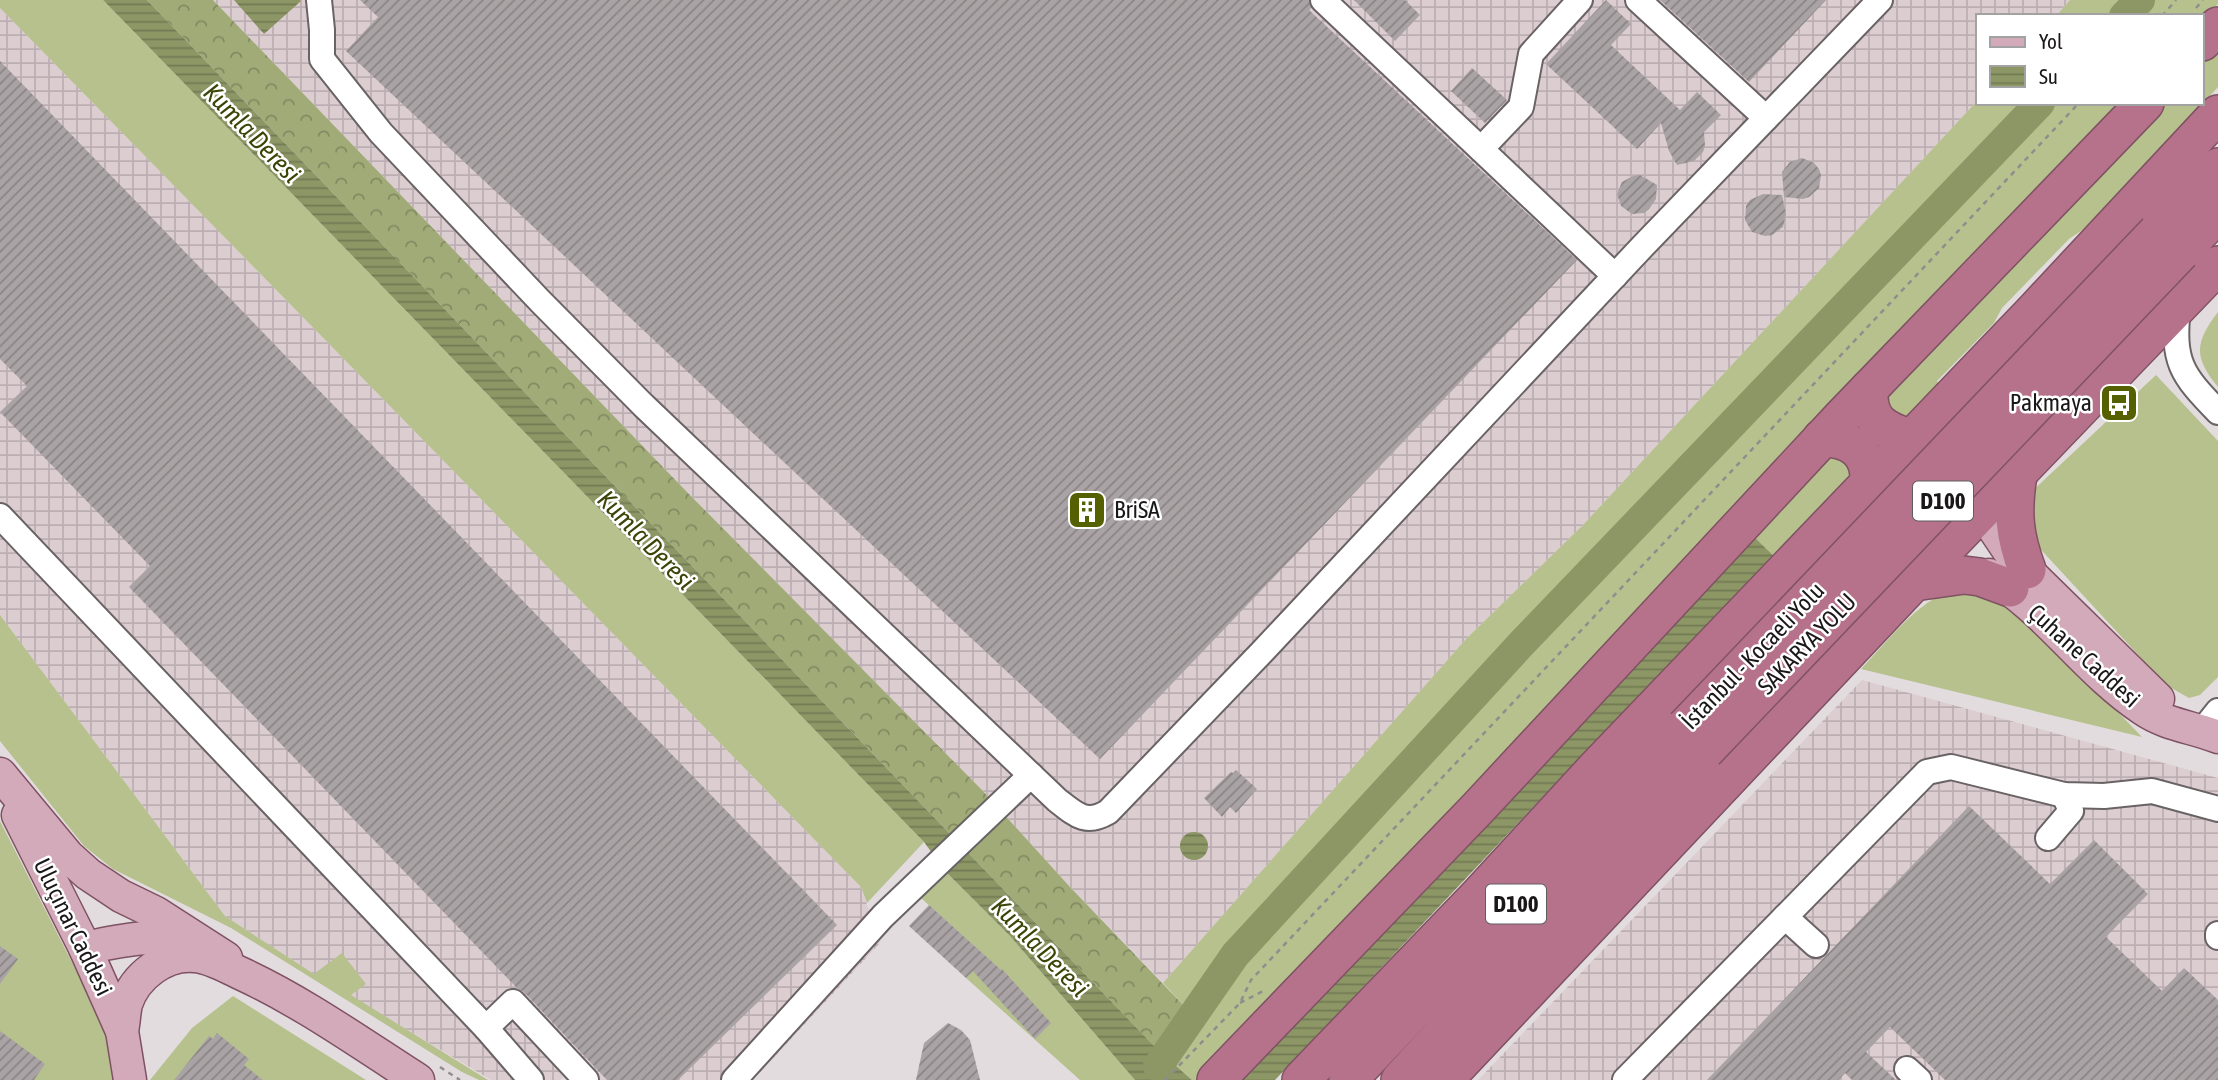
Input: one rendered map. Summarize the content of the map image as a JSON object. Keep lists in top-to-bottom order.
{
  "streets": {
    "highway": ["D100", "SAKARYA YOLU", "İstanbul - Kocaeli Yolu"],
    "main road": ["Çuhane Caddesi", "Uluçınar Caddesi"]
  },
  "crossings": [
    ["D100", "SAKARYA YOLU"],
    ["SAKARYA YOLU", "İstanbul - Kocaeli Yolu"]
  ],
  "water": ["Kumla Deresi"],
  "places": {
    "bus stop": ["Pakmaya"],
    "building": ["BriSA"]
  },
  "legend": ["Yol", "Su"]
}
